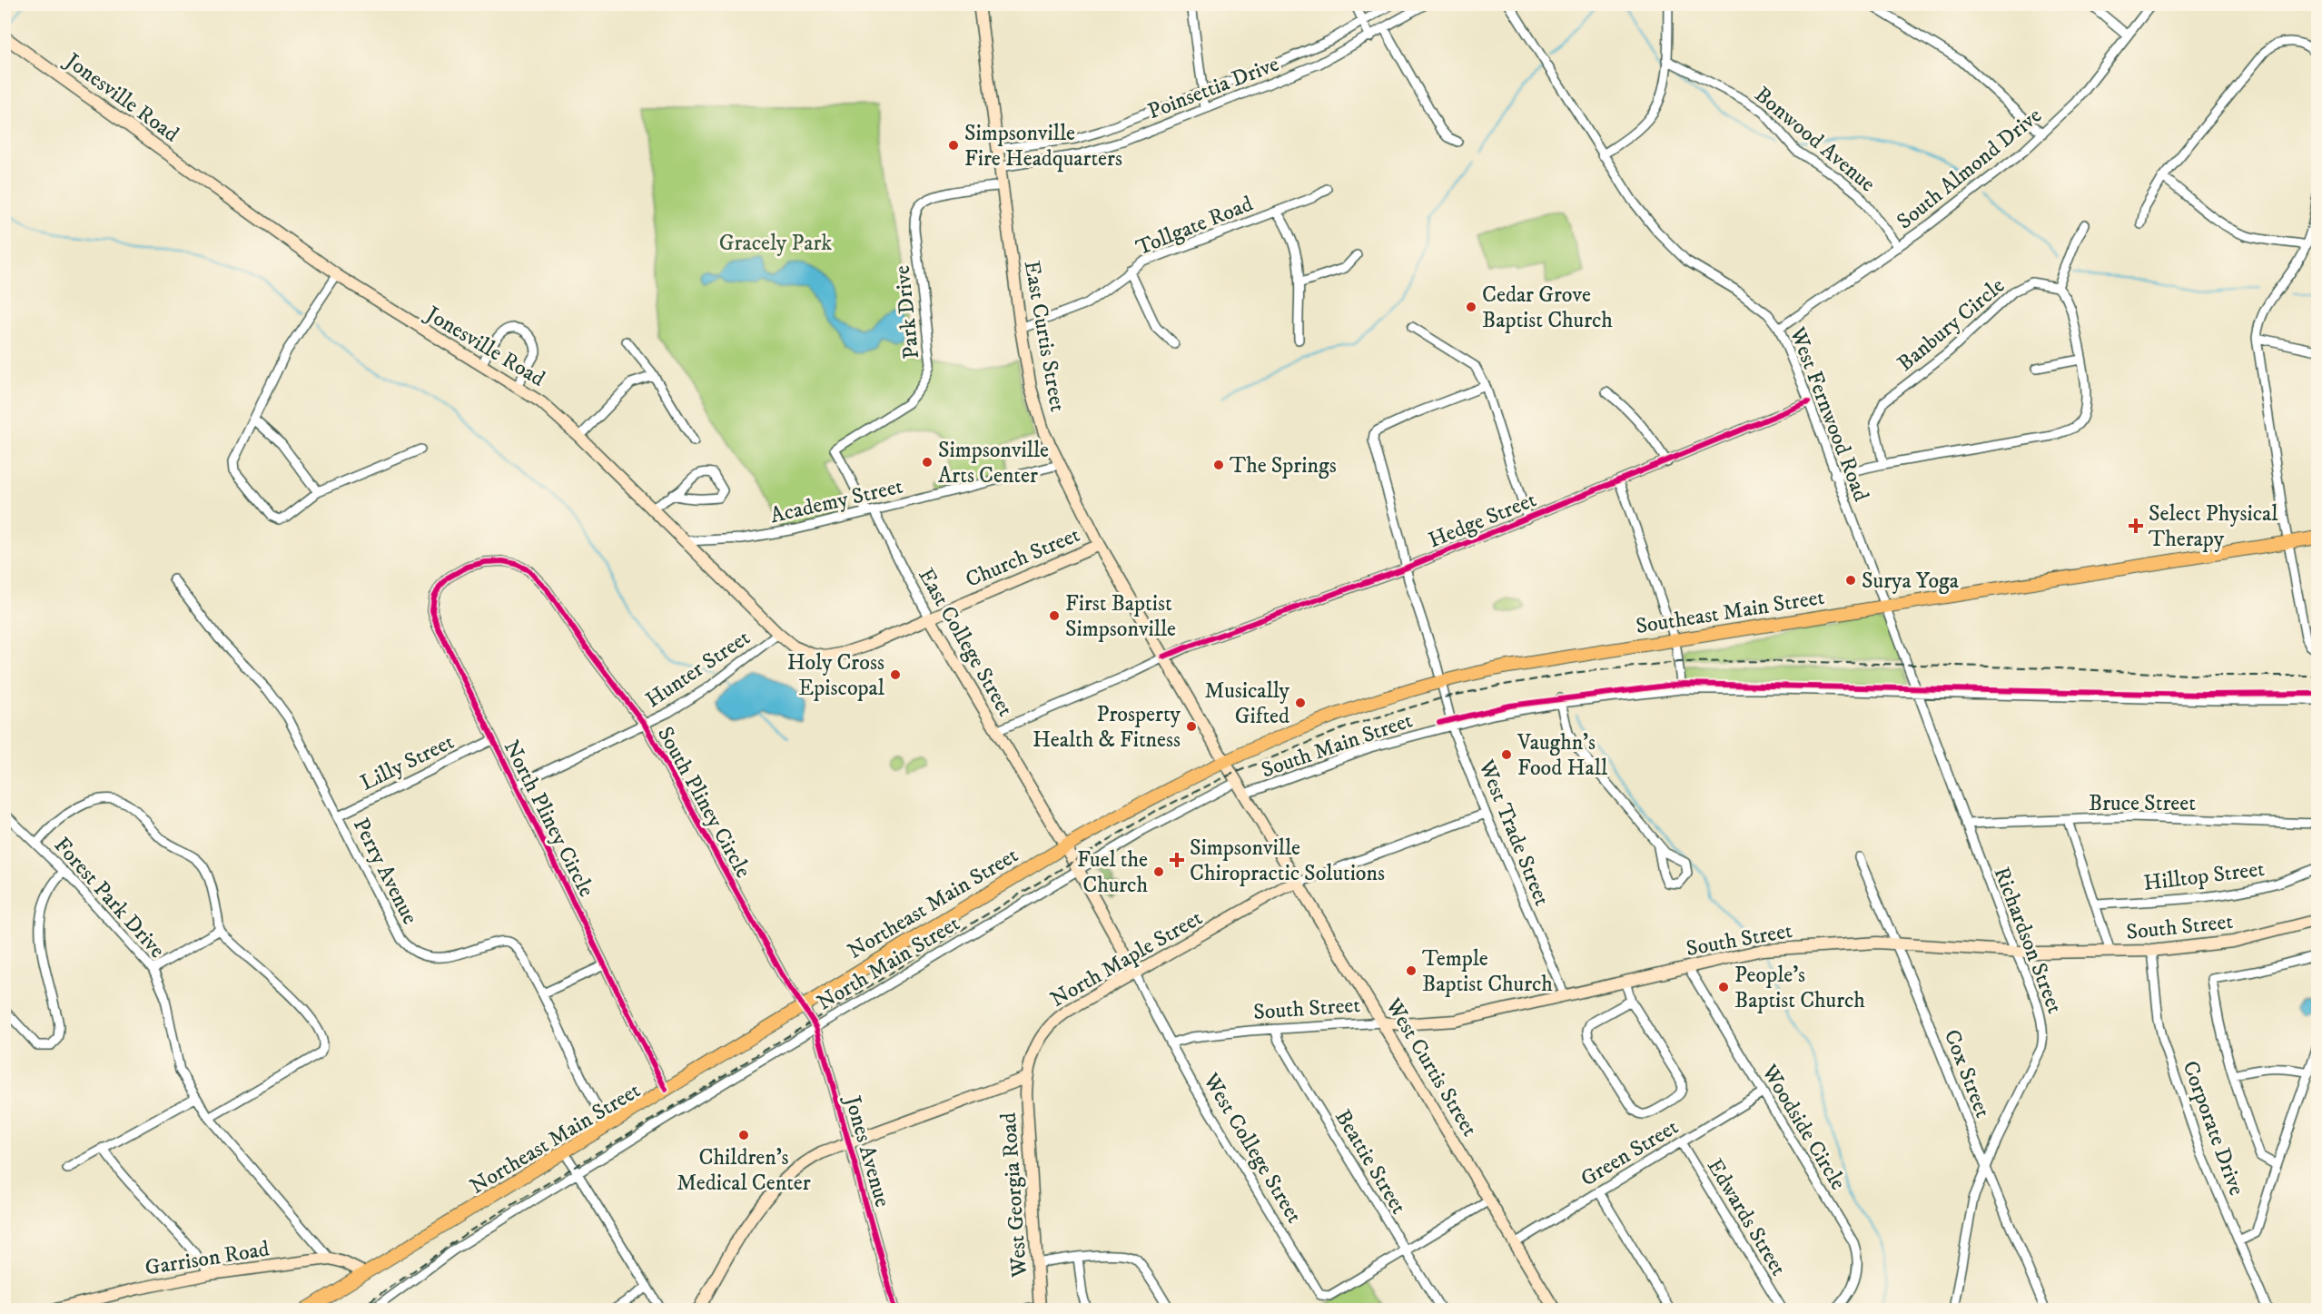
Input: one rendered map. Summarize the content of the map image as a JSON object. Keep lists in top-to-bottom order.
{
  "streets": {
    "main road": ["Southeast Main Street", "Northeast Main Street"],
    "street": [
      "Poinsettia Drive",
      "Jonesville Road",
      "Bonwood Avenue",
      "South Almond Drive",
      "Tollgate Road",
      "Park Drive",
      "Banbury Circle",
      "East Curtis Street",
      "West Fernwood Road",
      "Academy Street",
      "Hedge Street",
      "Church Street",
      "East College Street",
      "Hunter Street",
      "South Main Street",
      "Lilly Street",
      "South Pliney Circle",
      "Bruce Street",
      "North Pliney Circle",
      "West Trade Street",
      "Perry Avenue",
      "Hilltop Street",
      "Forest Park Drive",
      "South Street",
      "Richardson Street",
      "North Maple Street",
      "North Main Street",
      "West Curtis Street",
      "Cox Street",
      "Woodside Circle",
      "Corporate Drive",
      "West College Street",
      "Jones Avenue",
      "Green Street",
      "Beattie Street",
      "West Georgia Road",
      "Edwards Street",
      "Garrison Road"
    ]
  },
  "crossings": [
    ["Poinsettia Drive", "East Curtis Street"],
    ["Jonesville Road", "Academy Street"],
    ["Jonesville Road", "Church Street"],
    ["Jonesville Road", "East College Street"],
    ["Jonesville Road", "Hunter Street"],
    ["Bonwood Avenue", "South Almond Drive"],
    ["South Almond Drive", "West Fernwood Road"],
    ["Tollgate Road", "East Curtis Street"],
    ["Park Drive", "East Curtis Street"],
    ["Park Drive", "Academy Street"],
    ["Park Drive", "East College Street"],
    ["East Curtis Street", "Academy Street"],
    ["East Curtis Street", "Hedge Street"],
    ["East Curtis Street", "Church Street"],
    ["East Curtis Street", "Southeast Main Street"],
    ["East Curtis Street", "Northeast Main Street"],
    ["East Curtis Street", "West Curtis Street"],
    ["West Fernwood Road", "Hedge Street"],
    ["West Fernwood Road", "Southeast Main Street"],
    ["West Fernwood Road", "Richardson Street"],
    ["Academy Street", "East College Street"],
    ["Hedge Street", "East College Street"],
    ["Hedge Street", "West Trade Street"],
    ["Church Street", "East College Street"],
    ["Southeast Main Street", "West Trade Street"],
    ["Southeast Main Street", "Northeast Main Street"],
    ["Southeast Main Street", "Richardson Street"],
    ["Southeast Main Street", "West Curtis Street"],
    ["East College Street", "Northeast Main Street"],
    ["East College Street", "West College Street"],
    ["Hunter Street", "South Pliney Circle"],
    ["Hunter Street", "North Pliney Circle"],
    ["South Main Street", "West Trade Street"],
    ["South Main Street", "Richardson Street"],
    ["South Main Street", "West Curtis Street"],
    ["Lilly Street", "North Pliney Circle"],
    ["Lilly Street", "Perry Avenue"],
    ["South Pliney Circle", "North Pliney Circle"],
    ["South Pliney Circle", "Northeast Main Street"],
    ["South Pliney Circle", "Jones Avenue"],
    ["Bruce Street", "Richardson Street"],
    ["North Pliney Circle", "Northeast Main Street"],
    ["West Trade Street", "South Street"],
    ["Perry Avenue", "Northeast Main Street"],
    ["Forest Park Drive", "Garrison Road"],
    ["Northeast Main Street", "West Curtis Street"],
    ["Northeast Main Street", "West College Street"],
    ["Northeast Main Street", "Jones Avenue"],
    ["Northeast Main Street", "Garrison Road"],
    ["South Street", "Richardson Street"],
    ["South Street", "West Curtis Street"],
    ["South Street", "Cox Street"],
    ["South Street", "Woodside Circle"],
    ["South Street", "Corporate Drive"],
    ["South Street", "West College Street"],
    ["South Street", "Beattie Street"],
    ["Richardson Street", "Cox Street"],
    ["North Maple Street", "West Curtis Street"],
    ["North Maple Street", "West College Street"],
    ["North Maple Street", "West Georgia Road"],
    ["North Main Street", "West Curtis Street"],
    ["North Main Street", "West College Street"],
    ["North Main Street", "Jones Avenue"],
    ["West Curtis Street", "West College Street"],
    ["West Curtis Street", "Green Street"],
    ["Woodside Circle", "Green Street"],
    ["West College Street", "Beattie Street"],
    ["Green Street", "Edwards Street"]
  ],
  "parks": ["Gracely Park"],
  "places": {
    "other": [
      "Simpsonville Fire Headquarters",
      "Cedar Grove Baptist Church",
      "Simpsonville Arts Center",
      "The Springs",
      "Surya Yoga",
      "First Baptist Simpsonville",
      "Holy Cross Episcopal",
      "Musically Gifted",
      "Prosperty Health & Fitness",
      "Vaughn’s Food Hall",
      "Fuel the Church",
      "Temple Baptist Church",
      "People's Baptist Church",
      "Children's Medical Center"
    ],
    "health": ["Select Physical Therapy", "Simpsonville Chiropractic Solutions"]
  }
}
